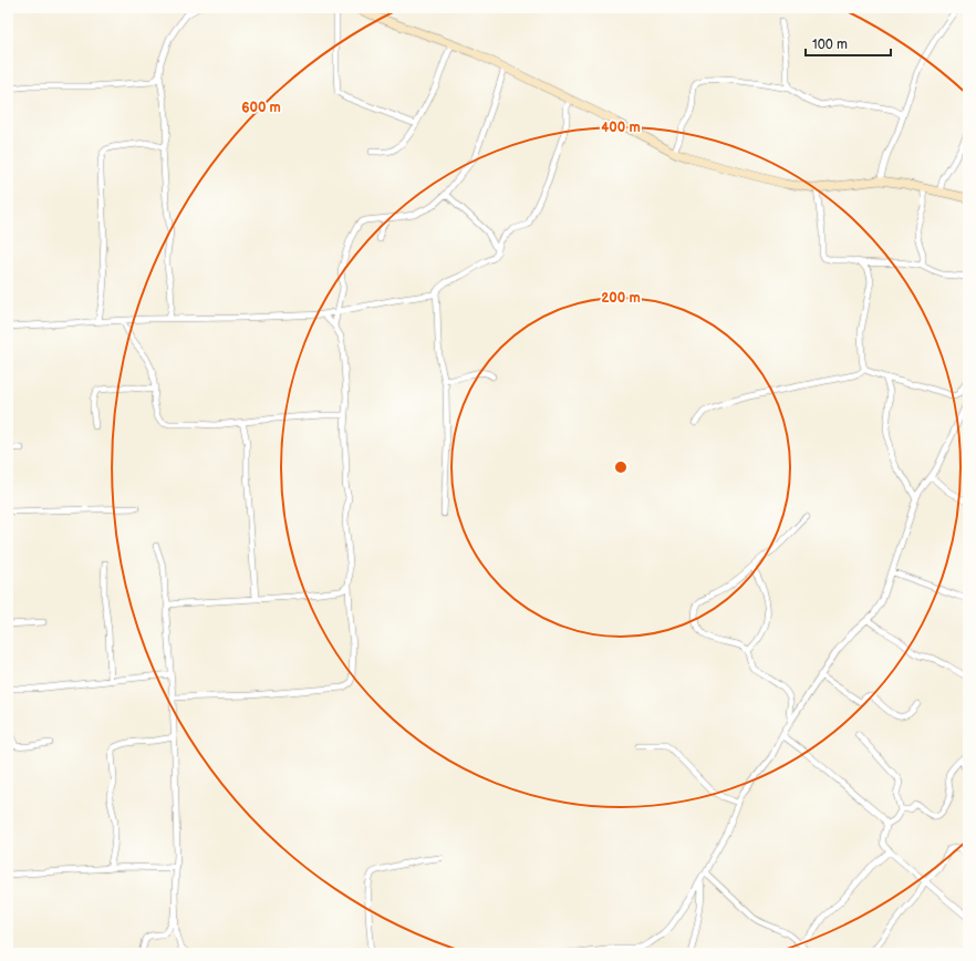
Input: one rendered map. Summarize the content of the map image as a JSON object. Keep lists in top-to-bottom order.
{
  "scale_bar": "100 m",
  "rings": ["600 m", "400 m", "200 m"]
}
